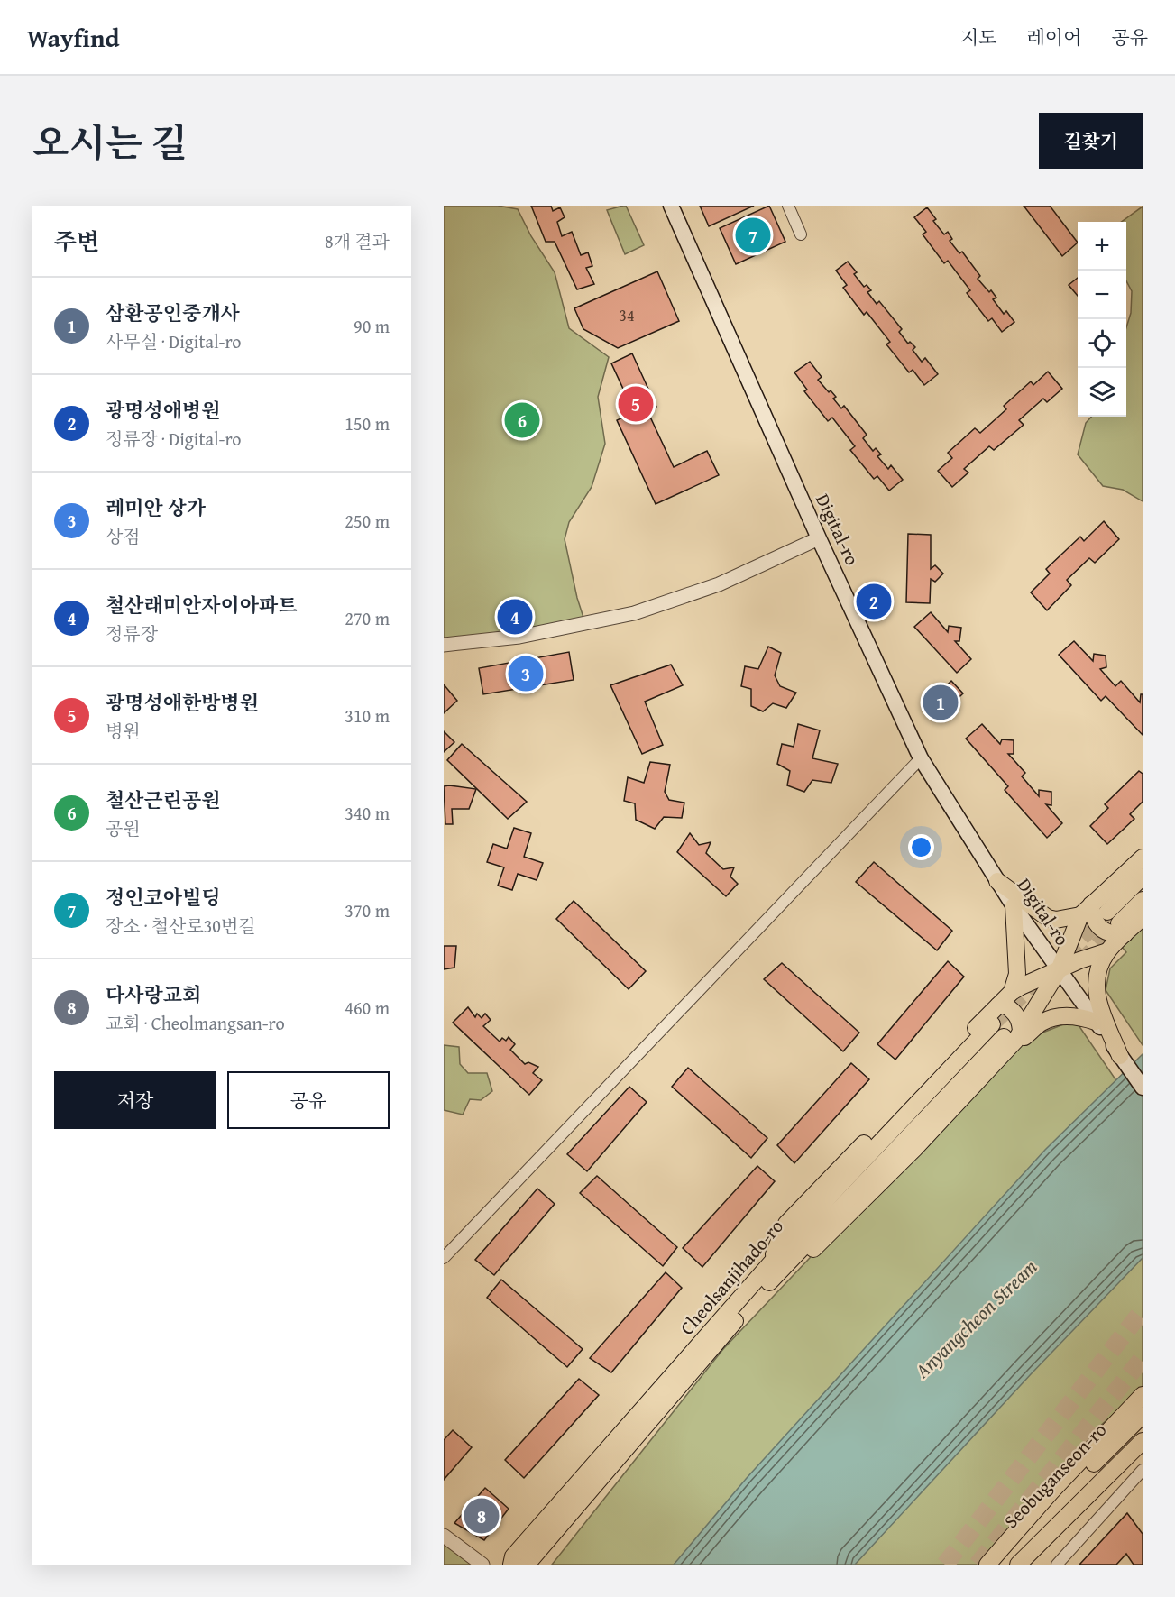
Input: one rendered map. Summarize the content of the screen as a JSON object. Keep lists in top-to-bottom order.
{
  "streets": {
    "main road": ["Digital-ro", "Cheolsanjihado-ro", "Seobuganseon-ro"]
  },
  "water": ["Anyangcheon Stream"],
  "house_numbers": ["34"],
  "page": {
    "header": "Wayfind",
    "nav": ["지도", "레이어", "공유"],
    "title": "오시는 길",
    "buttons": [
      "길찾기",
      ["저장", "공유"]
    ],
    "heading": ["주변", "8개 결과"],
    "pins": [
      "7",
      "5",
      "6",
      "2",
      "4",
      "3",
      "1",
      "8"
    ],
    "map_buttons": ["+", "−"],
    "list": [
      {
        "mark": "1",
        "name": "삼환공인중개사",
        "note": "사무실 · Digital-ro",
        "value": "90 m"
      },
      {
        "mark": "2",
        "name": "광명성애병원",
        "note": "정류장 · Digital-ro",
        "value": "150 m"
      },
      {
        "mark": "3",
        "name": "레미안 상가",
        "note": "상점",
        "value": "250 m"
      },
      {
        "mark": "4",
        "name": "철산래미안자이아파트",
        "note": "정류장",
        "value": "270 m"
      },
      {
        "mark": "5",
        "name": "광명성애한방병원",
        "note": "병원",
        "value": "310 m"
      },
      {
        "mark": "6",
        "name": "철산근린공원",
        "note": "공원",
        "value": "340 m"
      },
      {
        "mark": "7",
        "name": "정인코아빌딩",
        "note": "장소 · 철산로30번길",
        "value": "370 m"
      },
      {
        "mark": "8",
        "name": "다사랑교회",
        "note": "교회 · Cheolmangsan-ro",
        "value": "460 m"
      }
    ]
  }
}
